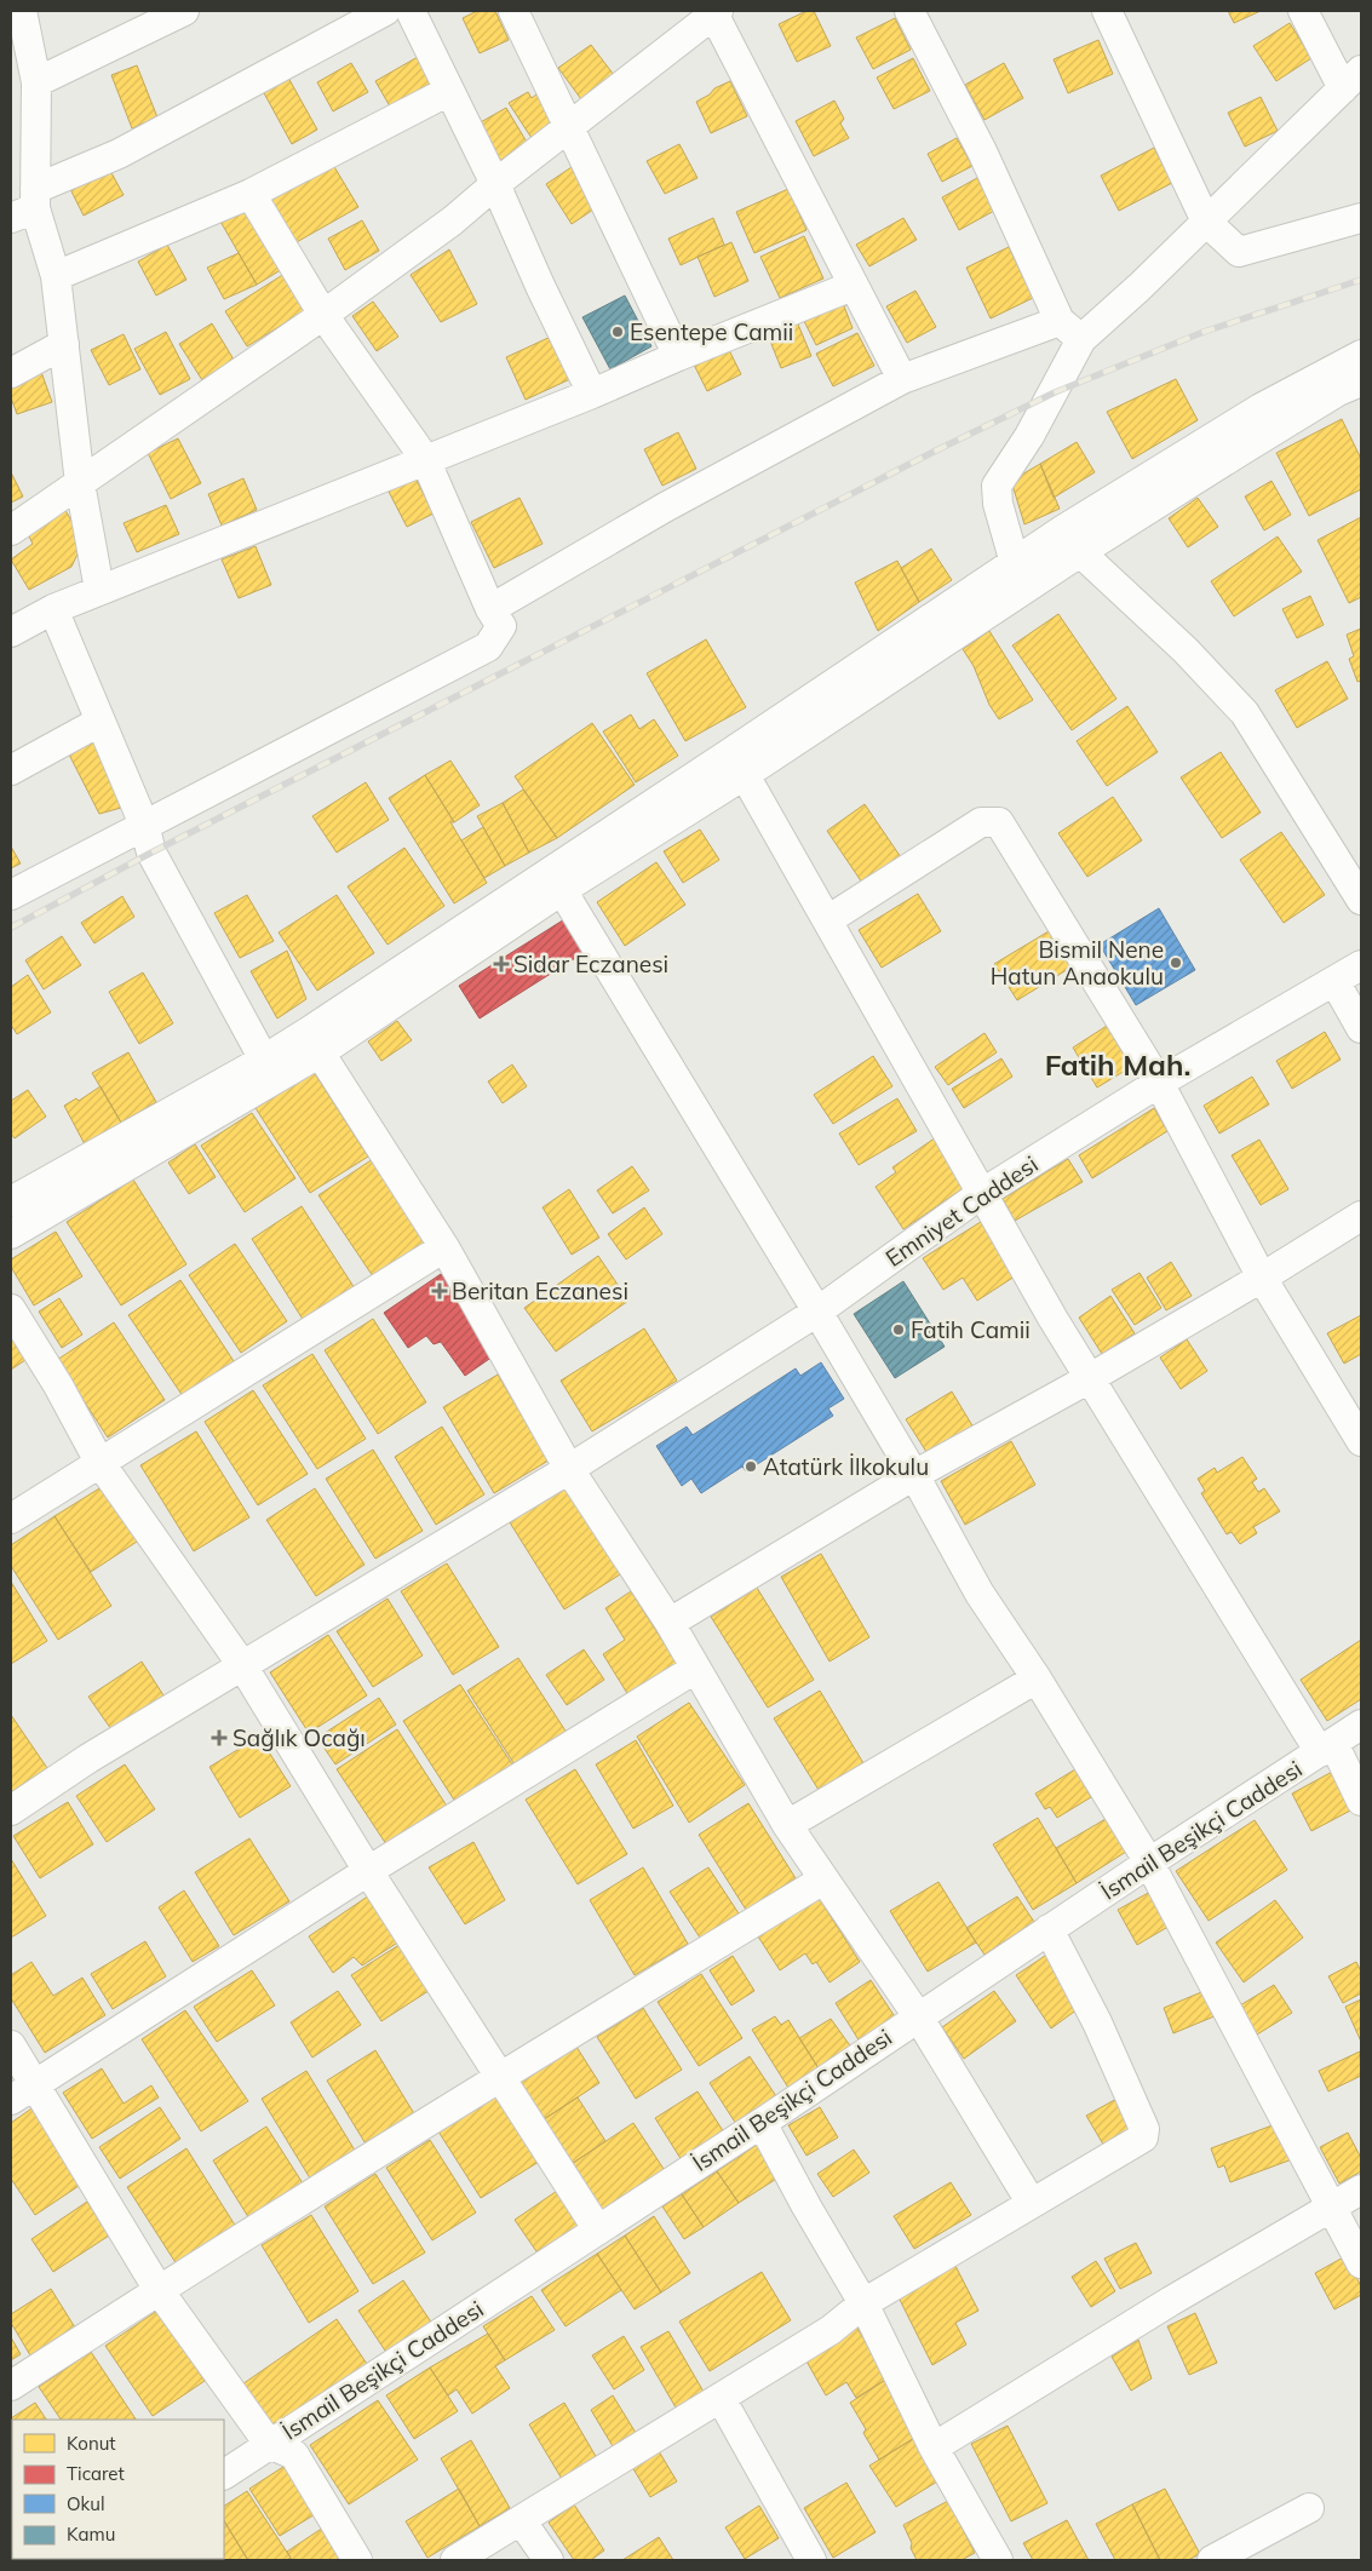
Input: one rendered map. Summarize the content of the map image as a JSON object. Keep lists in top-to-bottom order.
{
  "streets": {
    "street": ["Emniyet Caddesi", "İsmail Beşikçi Caddesi"]
  },
  "districts": ["Fatih Mah."],
  "places": {
    "other": [
      "Esentepe Camii",
      "Bismil Nene Hatun Anaokulu",
      "Fatih Camii",
      "Atatürk İlkokulu"
    ],
    "health": ["Sidar Eczanesi", "Beritan Eczanesi", "Sağlık Ocağı"]
  },
  "legend": [
    "Konut",
    "Ticaret",
    "Okul",
    "Kamu"
  ]
}
